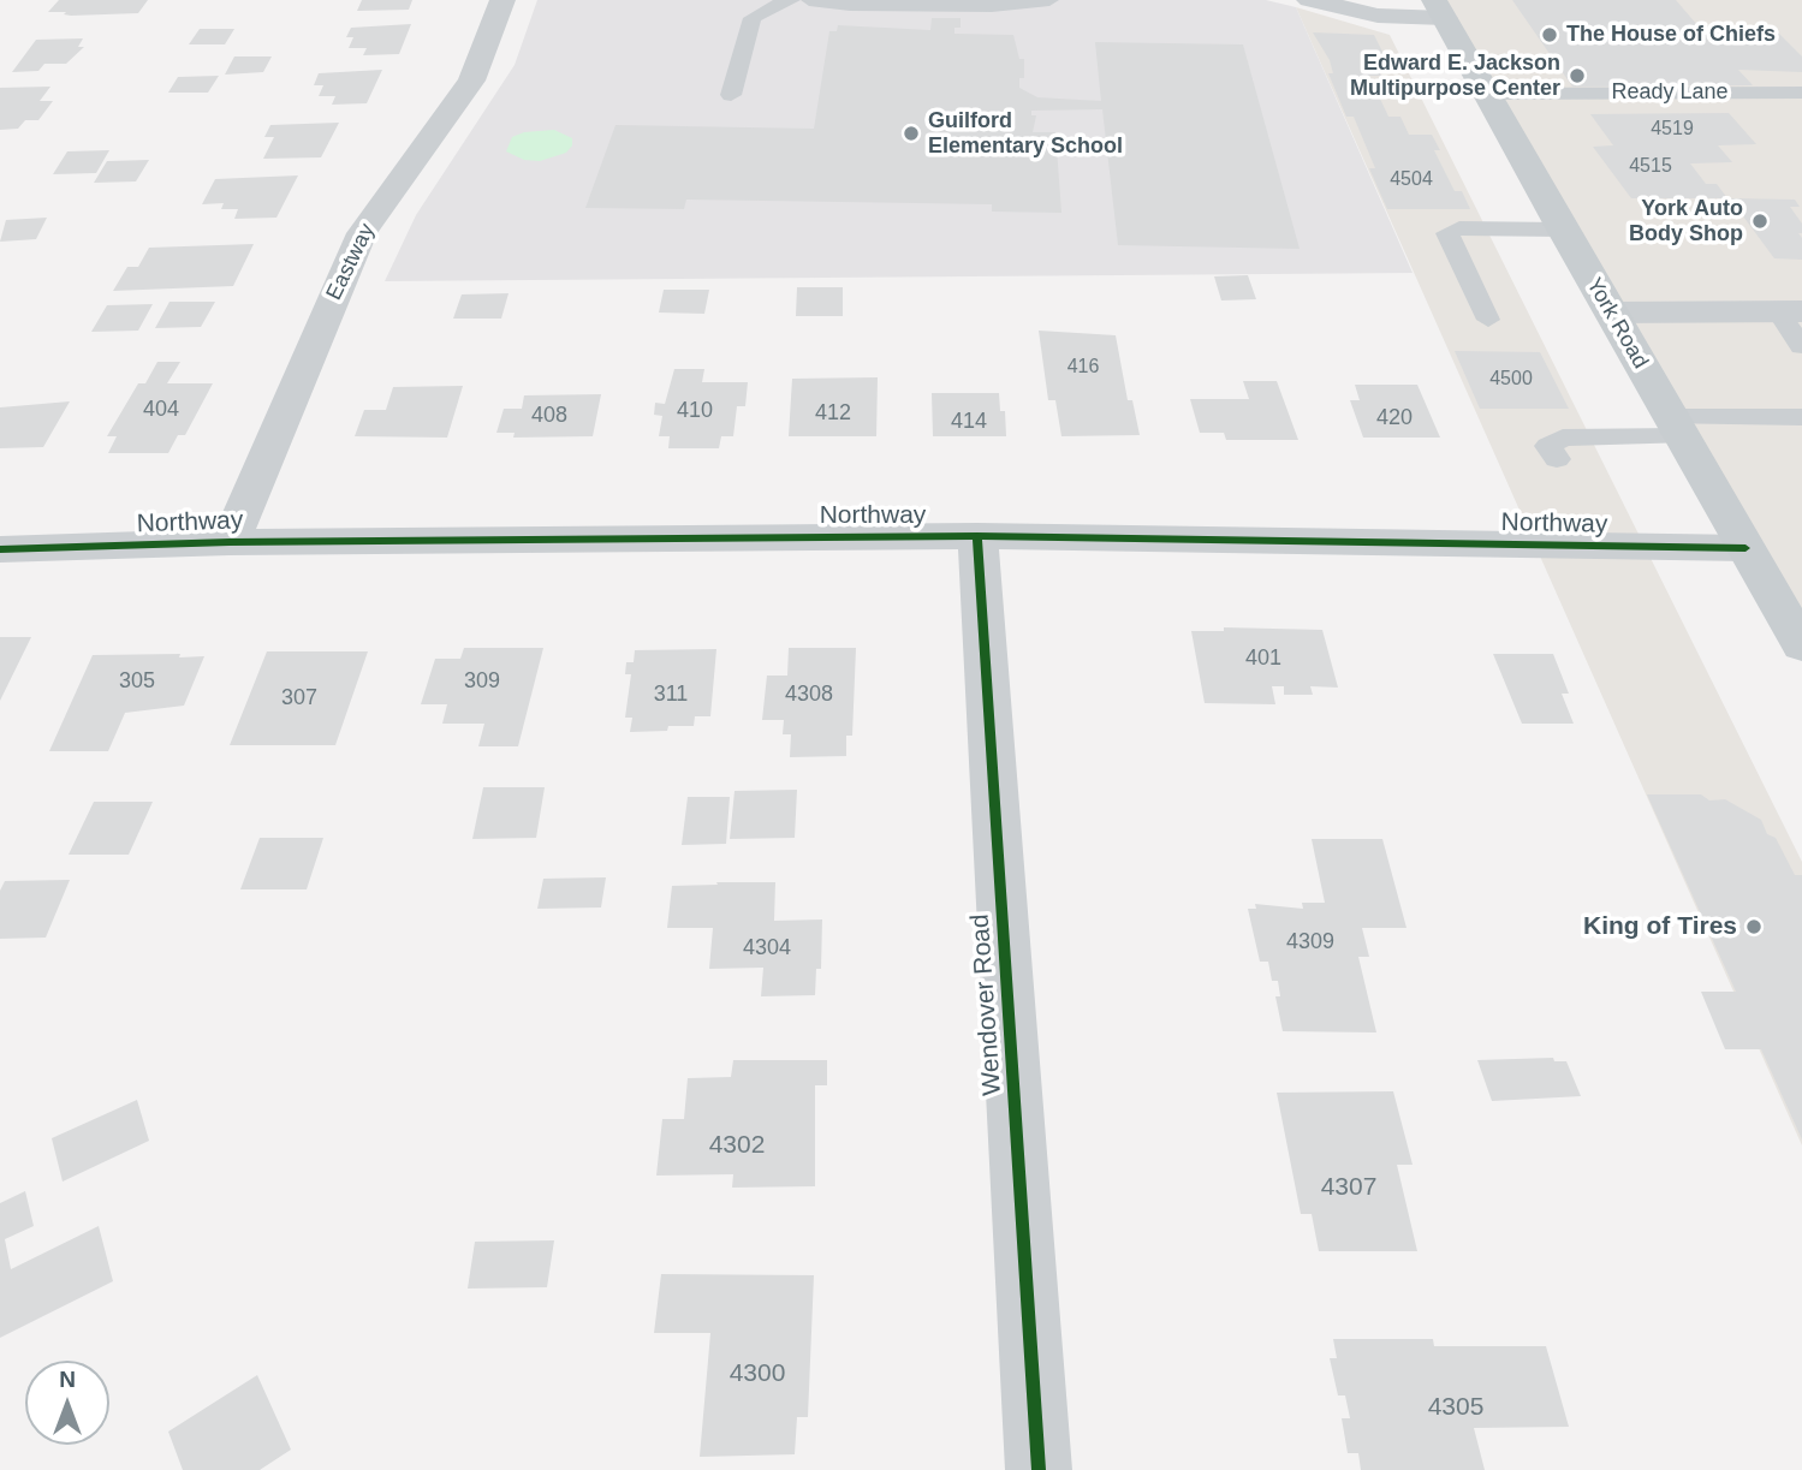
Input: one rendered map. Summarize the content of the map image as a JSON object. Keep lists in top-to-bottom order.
{
  "streets": {
    "main road": ["York Road"],
    "street": ["Eastway", "Northway", "Wendover Road"],
    "lane": ["Ready Lane"]
  },
  "crossings": [
    ["Ready Lane", "York Road"],
    ["Eastway", "Northway"],
    ["York Road", "Northway"],
    ["Northway", "Wendover Road"]
  ],
  "places": [
    "The House of Chiefs",
    "Edward E. Jackson Multipurpose Center",
    "Guilford Elementary School",
    "York Auto Body Shop",
    "King of Tires"
  ],
  "house_numbers": [
    "4519",
    "4515",
    "4504",
    "416",
    "4500",
    "404",
    "410",
    "412",
    "408",
    "420",
    "414",
    "401",
    "305",
    "309",
    "311",
    "4308",
    "307",
    "4309",
    "4304",
    "4302",
    "4307",
    "4300",
    "4305"
  ],
  "north": "top"
}
